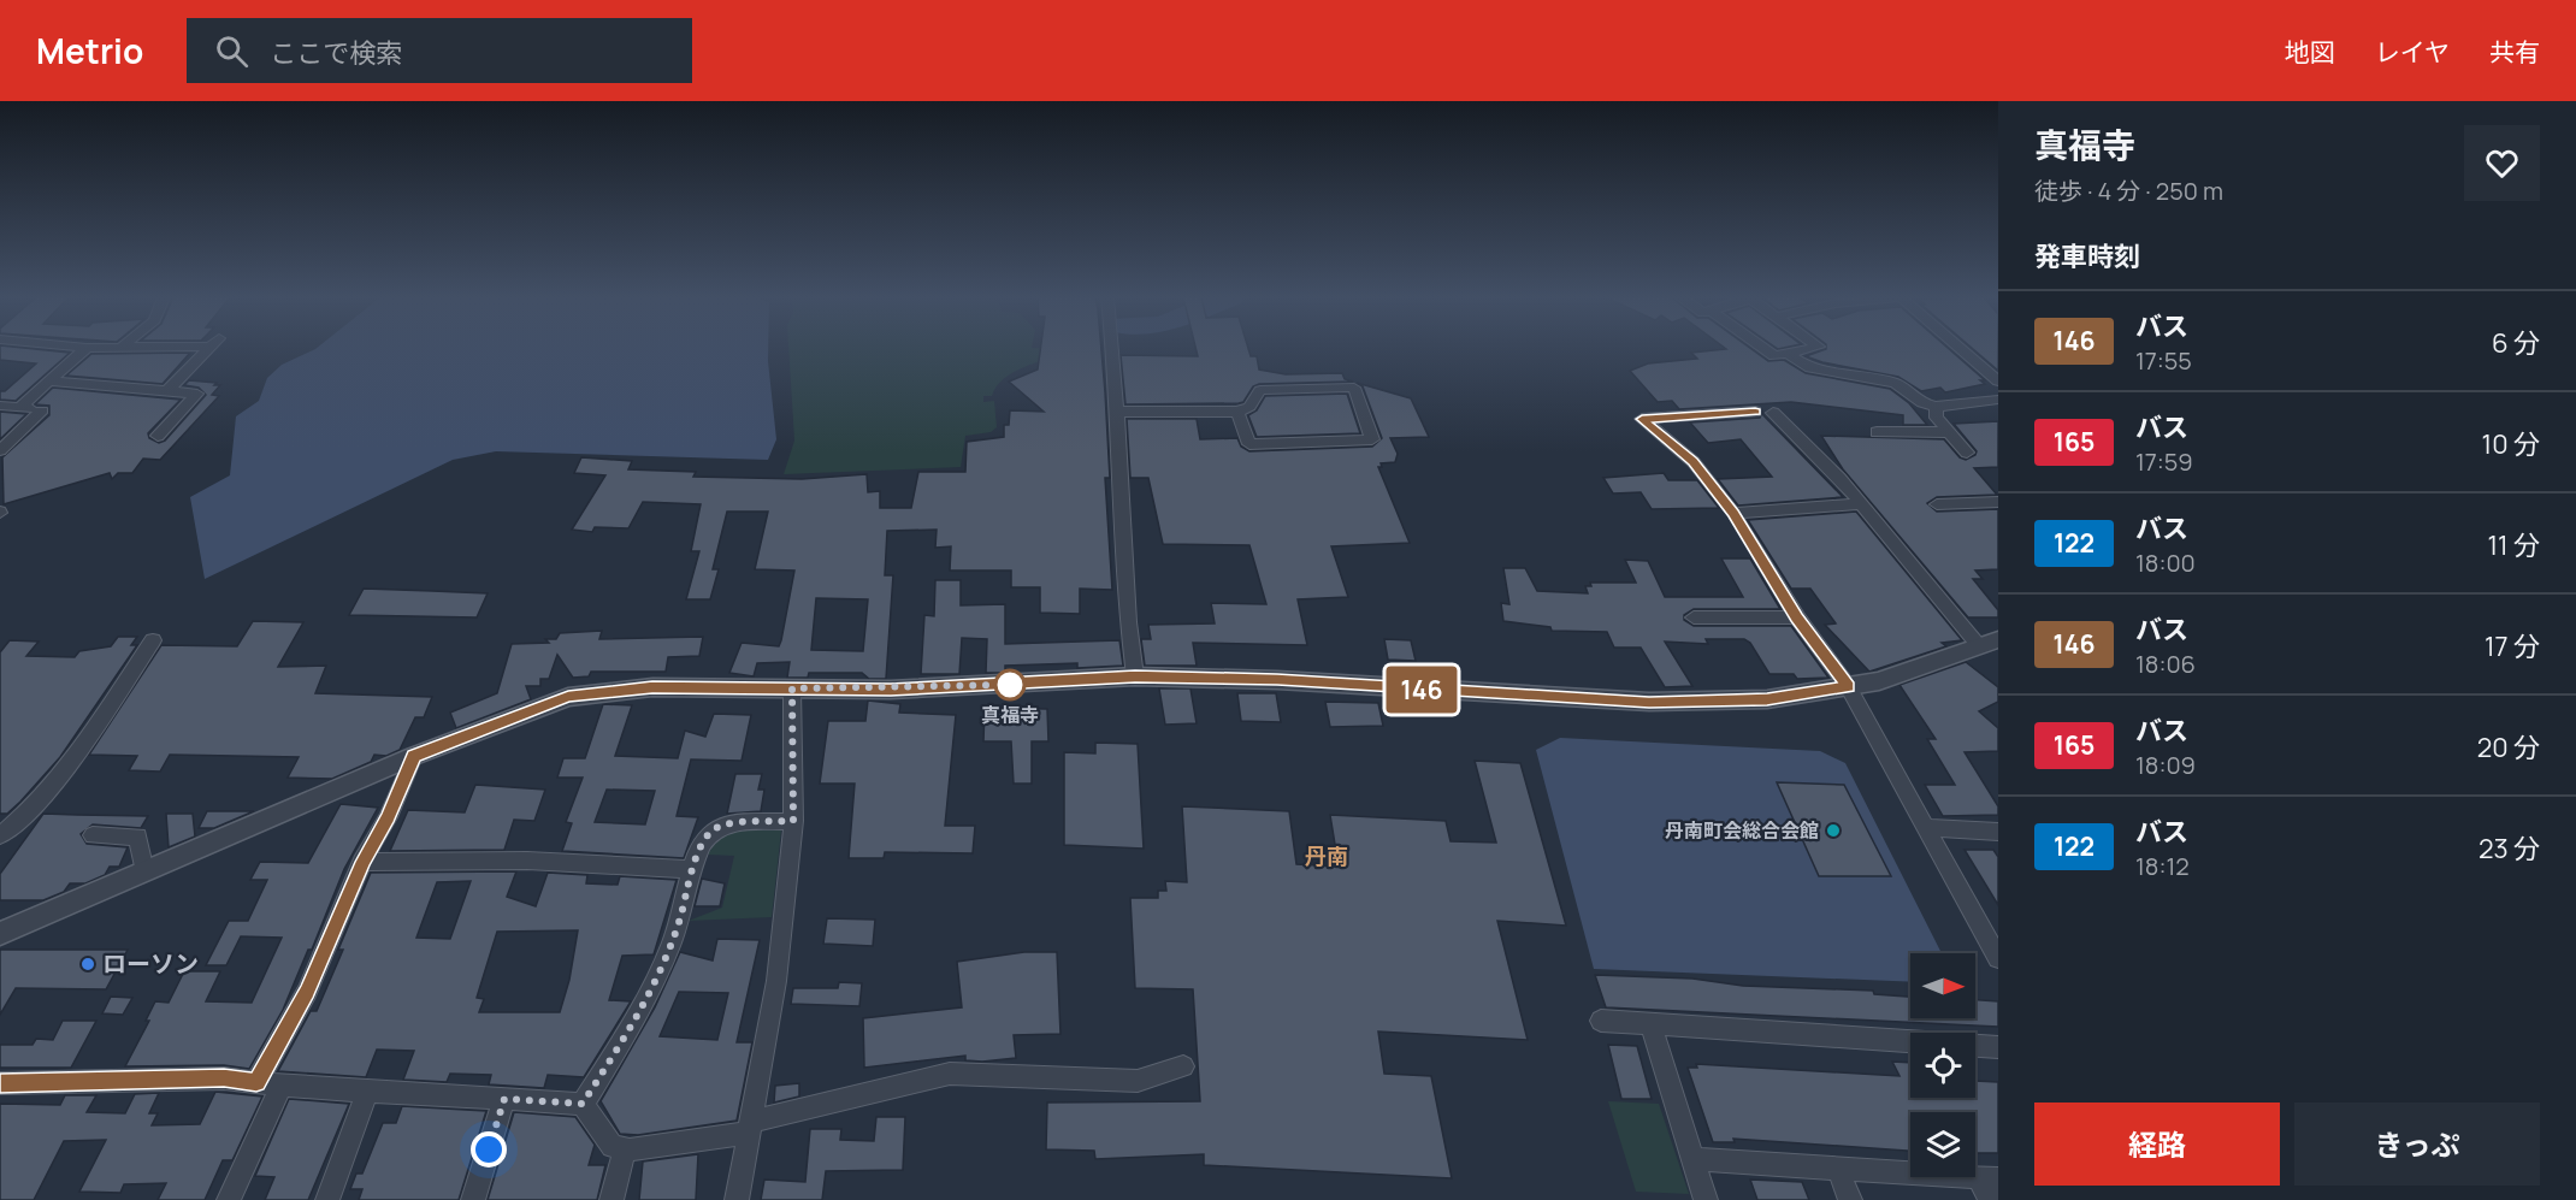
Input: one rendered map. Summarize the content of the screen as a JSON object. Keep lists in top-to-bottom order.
{
  "districts": ["丹南"],
  "places": ["真福寺", "丹南町会総合会館", "ローソン"],
  "lines": ["bus line 146"],
  "north": "right",
  "page": {
    "header": "Metrio",
    "search": "ここで検索",
    "nav": ["地図", "レイヤ", "共有"],
    "on_map": "146",
    "heading": [
      ["真福寺", "徒歩 · 4 分 · 250 m"],
      "発車時刻"
    ],
    "list": [
      {
        "mark": "146",
        "name": "バス",
        "note": "17:55",
        "value": "6 分"
      },
      {
        "mark": "165",
        "name": "バス",
        "note": "17:59",
        "value": "10 分"
      },
      {
        "mark": "122",
        "name": "バス",
        "note": "18:00",
        "value": "11 分"
      },
      {
        "mark": "146",
        "name": "バス",
        "note": "18:06",
        "value": "17 分"
      },
      {
        "mark": "165",
        "name": "バス",
        "note": "18:09",
        "value": "20 分"
      },
      {
        "mark": "122",
        "name": "バス",
        "note": "18:12",
        "value": "23 分"
      }
    ],
    "buttons": ["経路", "きっぷ"]
  }
}
